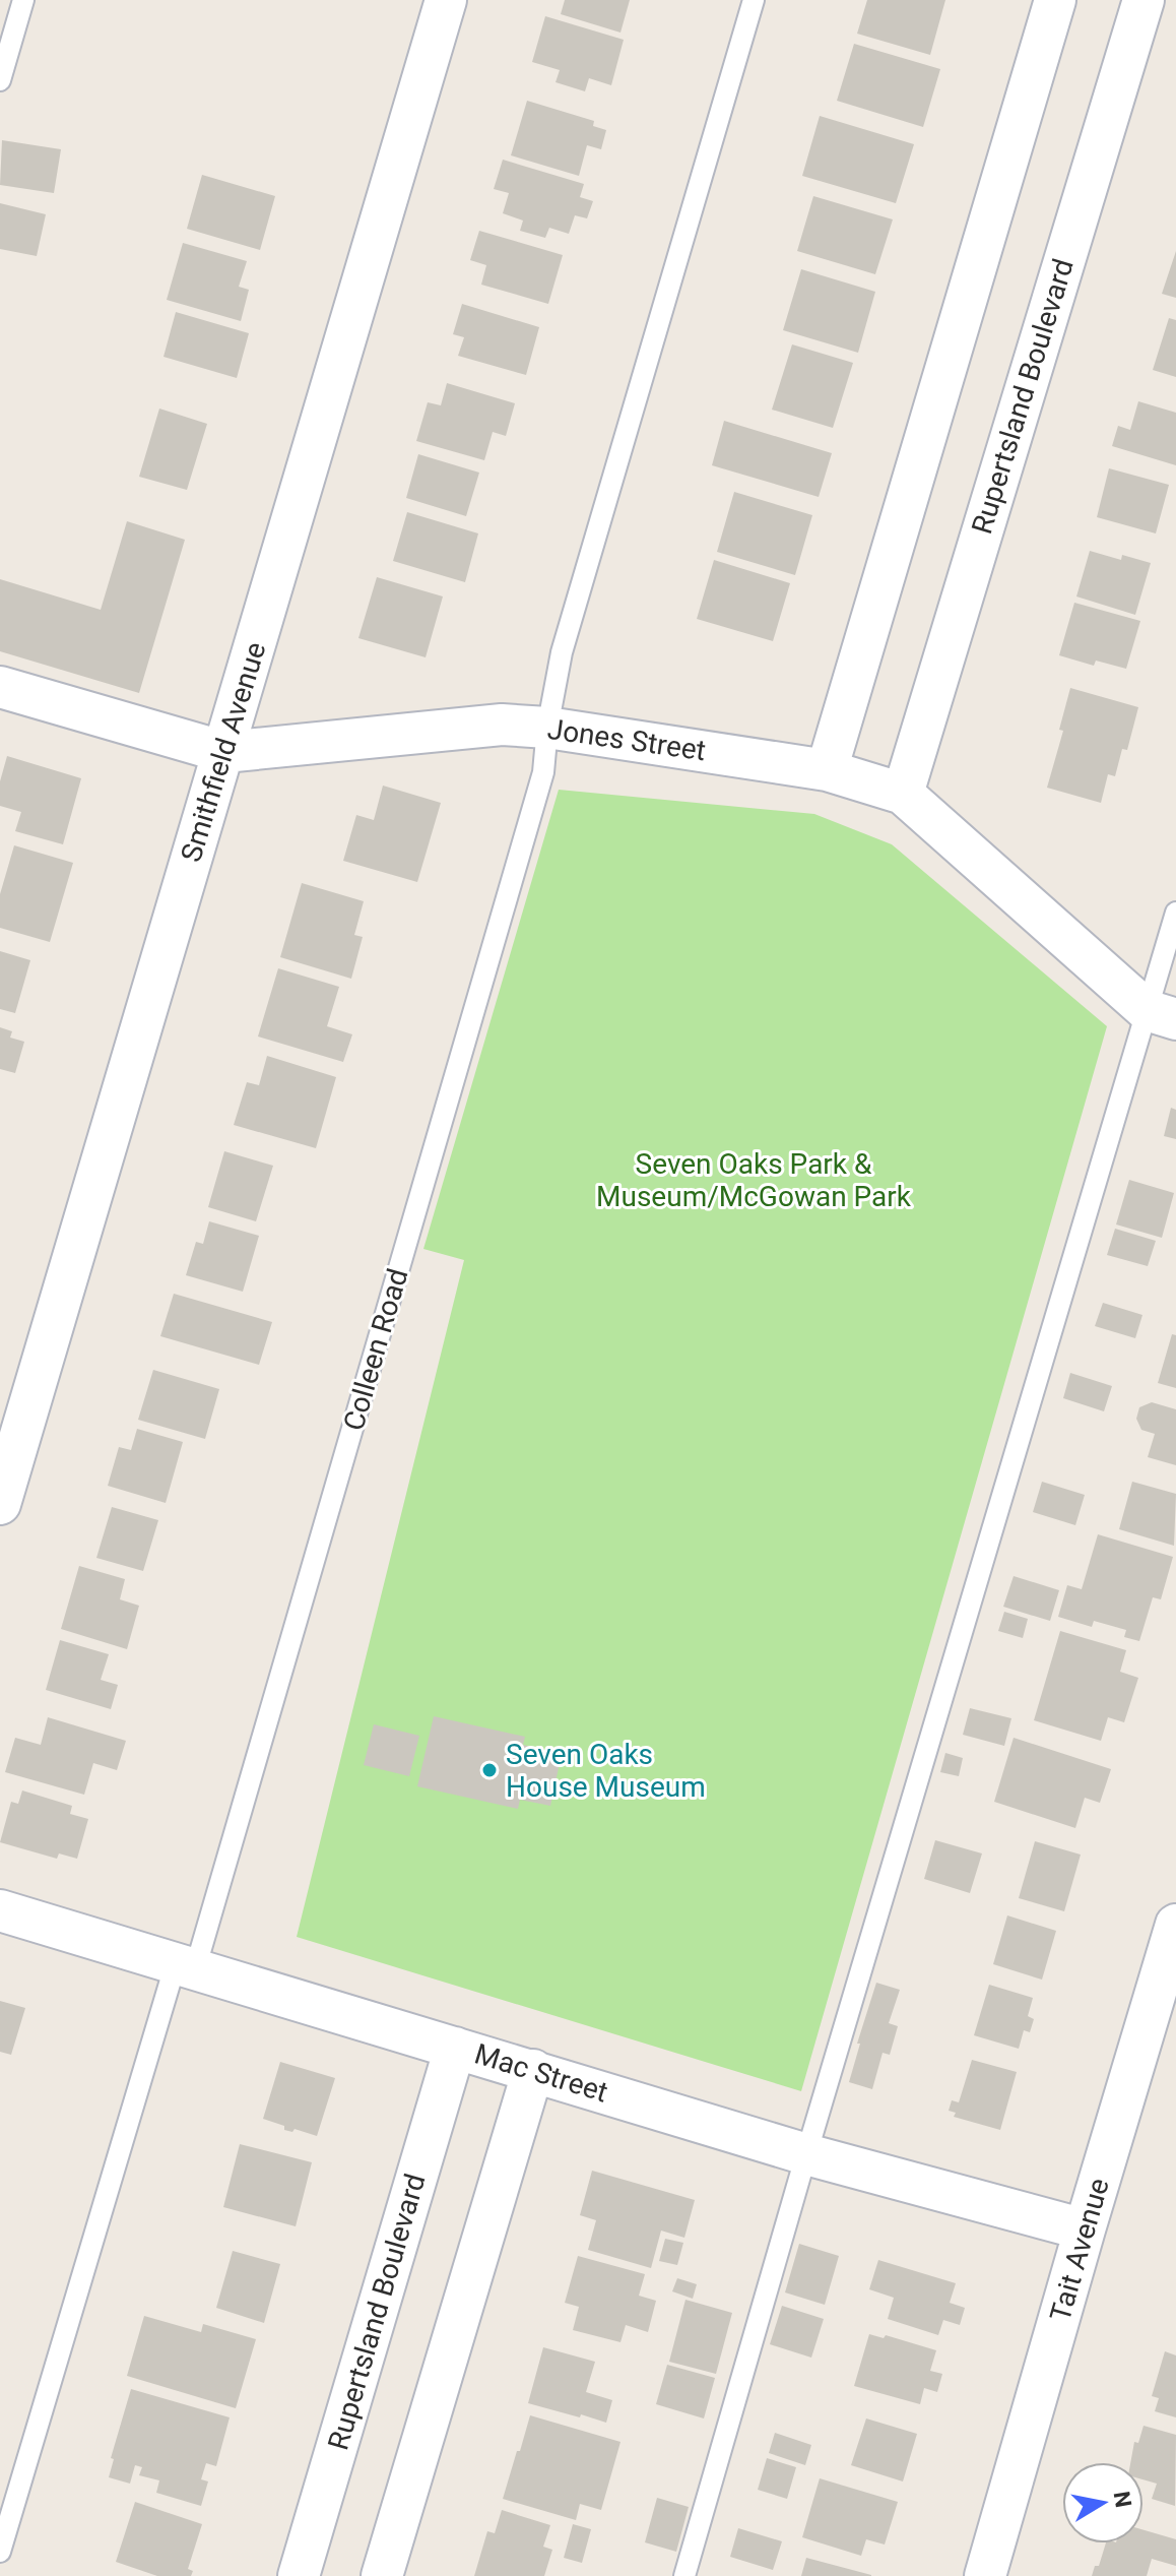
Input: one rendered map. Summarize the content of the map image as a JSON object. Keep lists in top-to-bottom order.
{
  "streets": {
    "street": [
      "Rupertsland Boulevard",
      "Jones Street",
      "Smithfield Avenue",
      "Mac Street",
      "Tait Avenue"
    ],
    "lane": ["Colleen Road"]
  },
  "crossings": [
    ["Rupertsland Boulevard", "Jones Street"],
    ["Rupertsland Boulevard", "Mac Street"],
    ["Jones Street", "Smithfield Avenue"],
    ["Jones Street", "Colleen Road"],
    ["Colleen Road", "Mac Street"],
    ["Mac Street", "Tait Avenue"]
  ],
  "parks": ["Seven Oaks Park & Museum/McGowan Park"],
  "places": ["Seven Oaks House Museum"],
  "north": "right"
}
